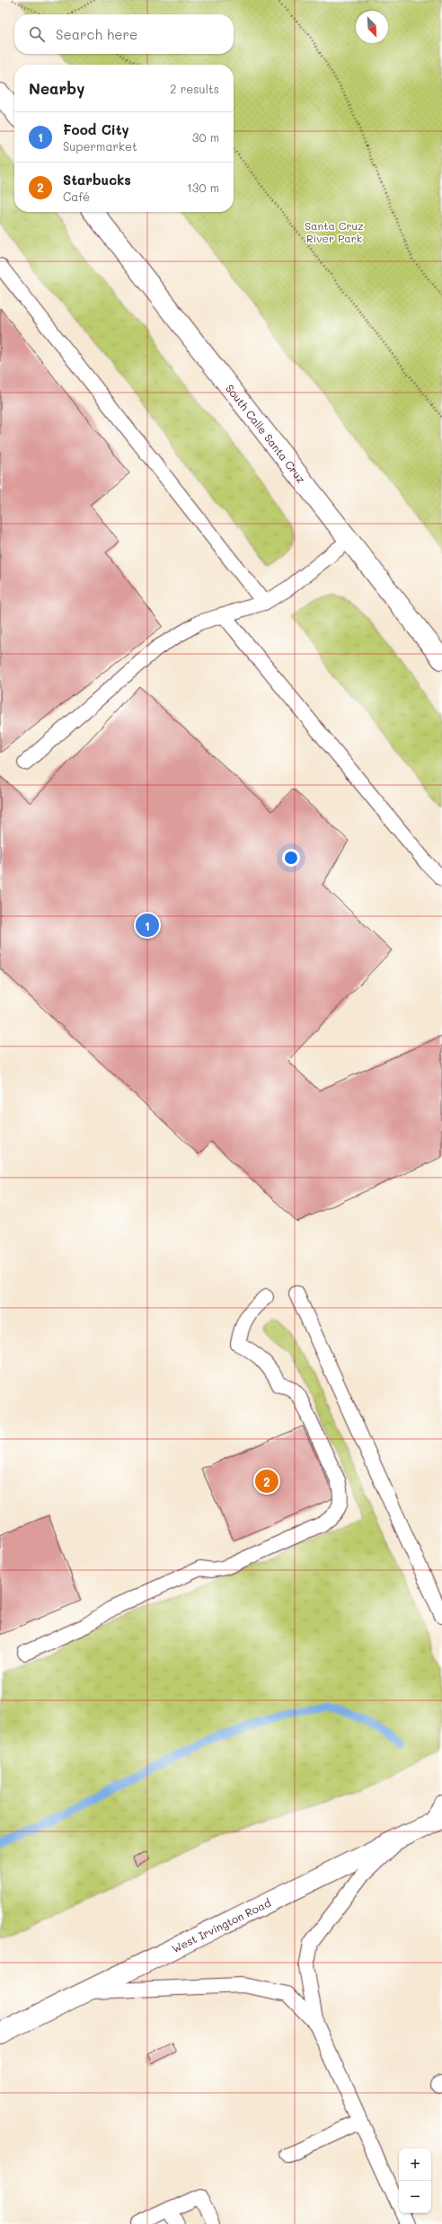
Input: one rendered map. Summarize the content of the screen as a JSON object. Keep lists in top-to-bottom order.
{
  "streets": {
    "street": ["South Calle Santa Cruz", "West Irvington Road"]
  },
  "parks": ["Santa Cruz River Park"],
  "north": "bottom right",
  "page": {
    "search": "Search here",
    "heading": ["Nearby", "2 results"],
    "list": [
      {
        "mark": "1",
        "name": "Food City",
        "note": "Supermarket",
        "value": "30 m"
      },
      {
        "mark": "2",
        "name": "Starbucks",
        "note": "Café",
        "value": "130 m"
      }
    ],
    "pins": ["1", "2"],
    "map_buttons": ["+", "−"]
  }
}
